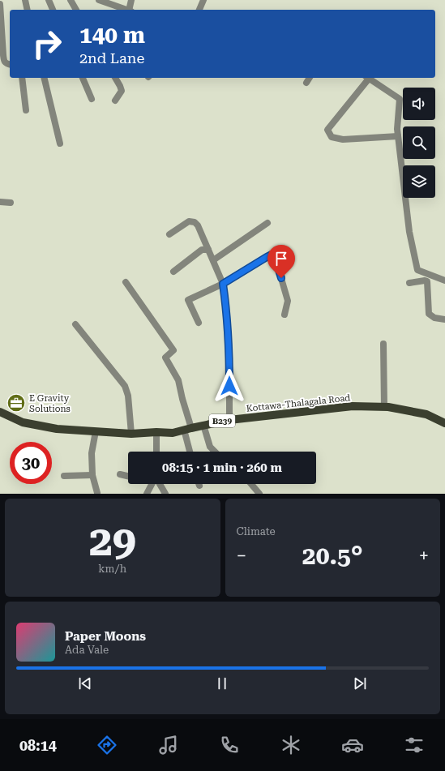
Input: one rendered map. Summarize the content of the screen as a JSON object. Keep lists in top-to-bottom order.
{
  "streets": {
    "main road": ["Kottawa-Thalagala Road", "B239"]
  },
  "places": {
    "office": ["E Gravity Solutions"]
  },
  "page": {
    "turn": ["140 m", "2nd Lane"],
    "limit": "30",
    "trip": "08:15 · 1 min · 260 m",
    "tile": [
      ["29", "km/h"],
      "Climate"
    ],
    "heat": ["−", "20.5°", "+"],
    "song": ["Paper Moons", "Ada Vale"],
    "tabs": "08:14"
  }
}
